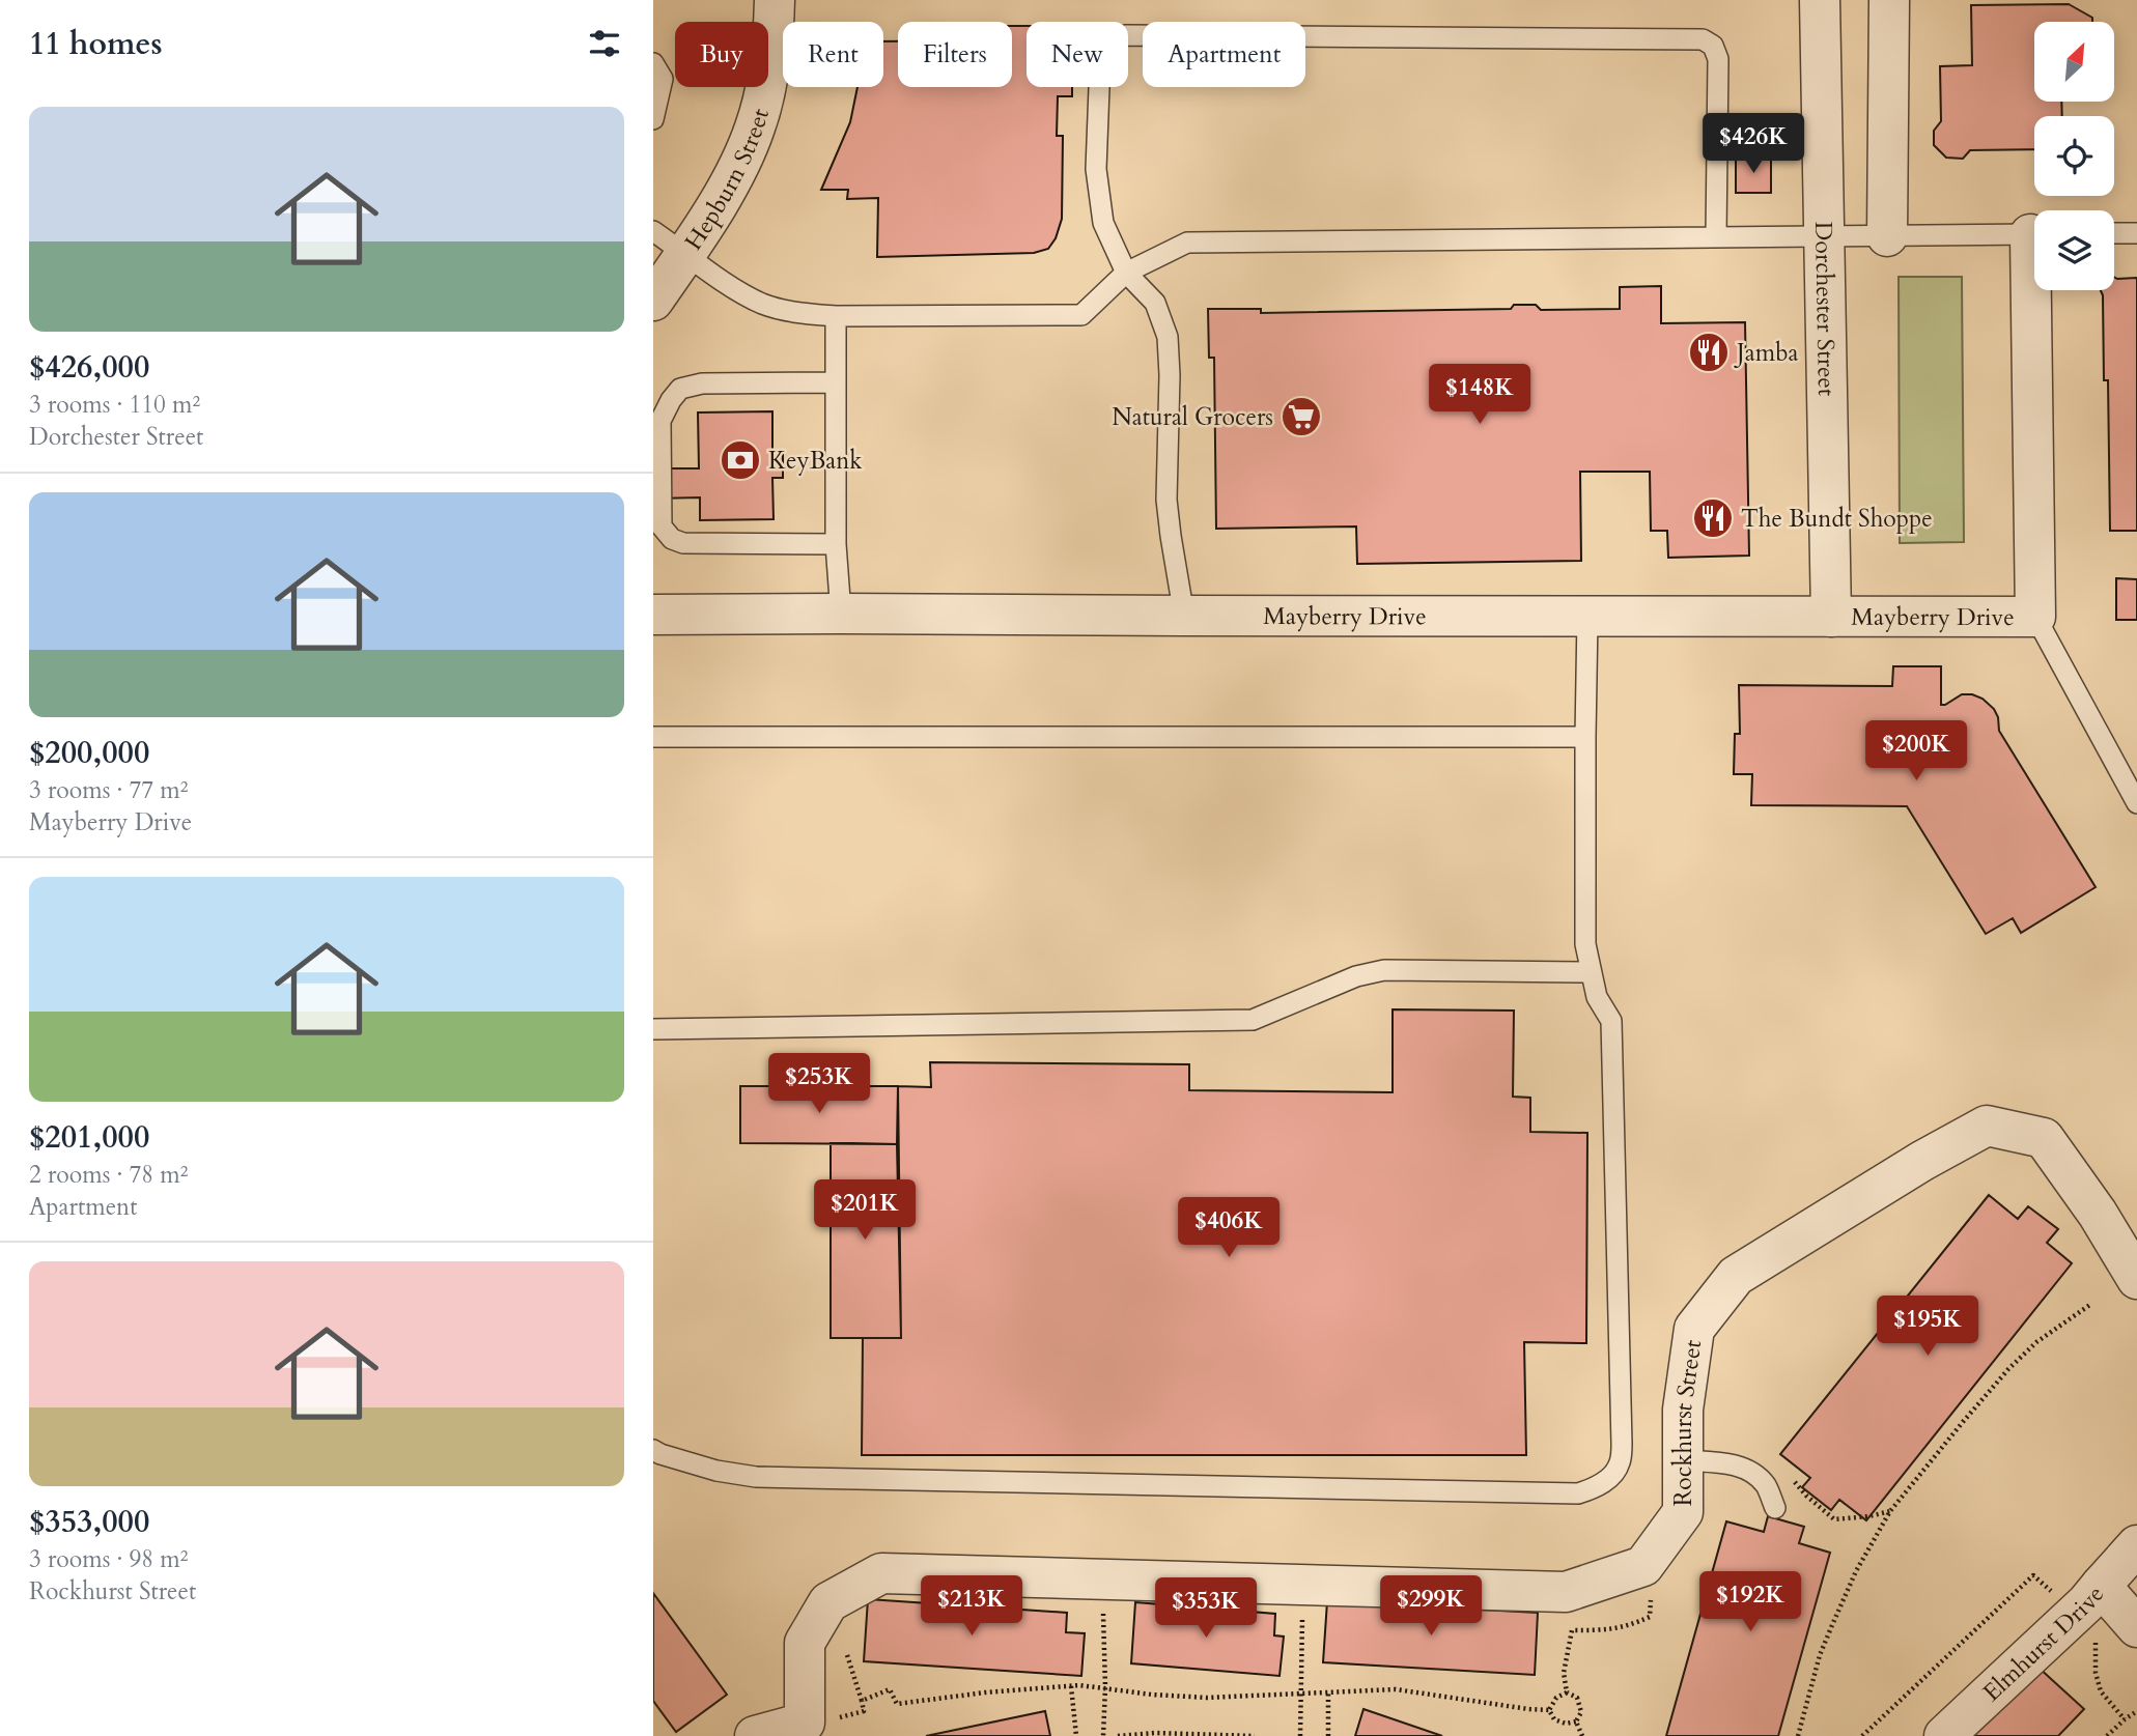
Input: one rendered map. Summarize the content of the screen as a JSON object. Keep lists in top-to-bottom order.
{
  "streets": {
    "street": [
      "Hepburn Street",
      "Dorchester Street",
      "Mayberry Drive",
      "Rockhurst Street",
      "Elmhurst Drive"
    ]
  },
  "crossings": [
    ["Dorchester Street", "Mayberry Drive"]
  ],
  "places": {
    "restaurant": ["Jamba", "The Bundt Shoppe"],
    "supermarket": ["Natural Grocers"],
    "bank": ["KeyBank"]
  },
  "north": "top right",
  "page": {
    "heading": "11 homes",
    "chip": [
      "Buy",
      "Rent",
      "Filters",
      "New",
      "Apartment"
    ],
    "list": [
      {
        "name": "$426,000",
        "note": "3 rooms · 110 m² · Dorchester Street"
      },
      {
        "name": "$200,000",
        "note": "3 rooms · 77 m² · Mayberry Drive"
      },
      {
        "name": "$201,000",
        "note": "2 rooms · 78 m² · Apartment"
      },
      {
        "name": "$353,000",
        "note": "3 rooms · 98 m² · Rockhurst Street"
      }
    ],
    "price": [
      "$426K",
      "$148K",
      "$200K",
      "$253K",
      "$201K",
      "$406K",
      "$195K",
      "$192K",
      "$213K",
      "$299K",
      "$353K"
    ]
  }
}
